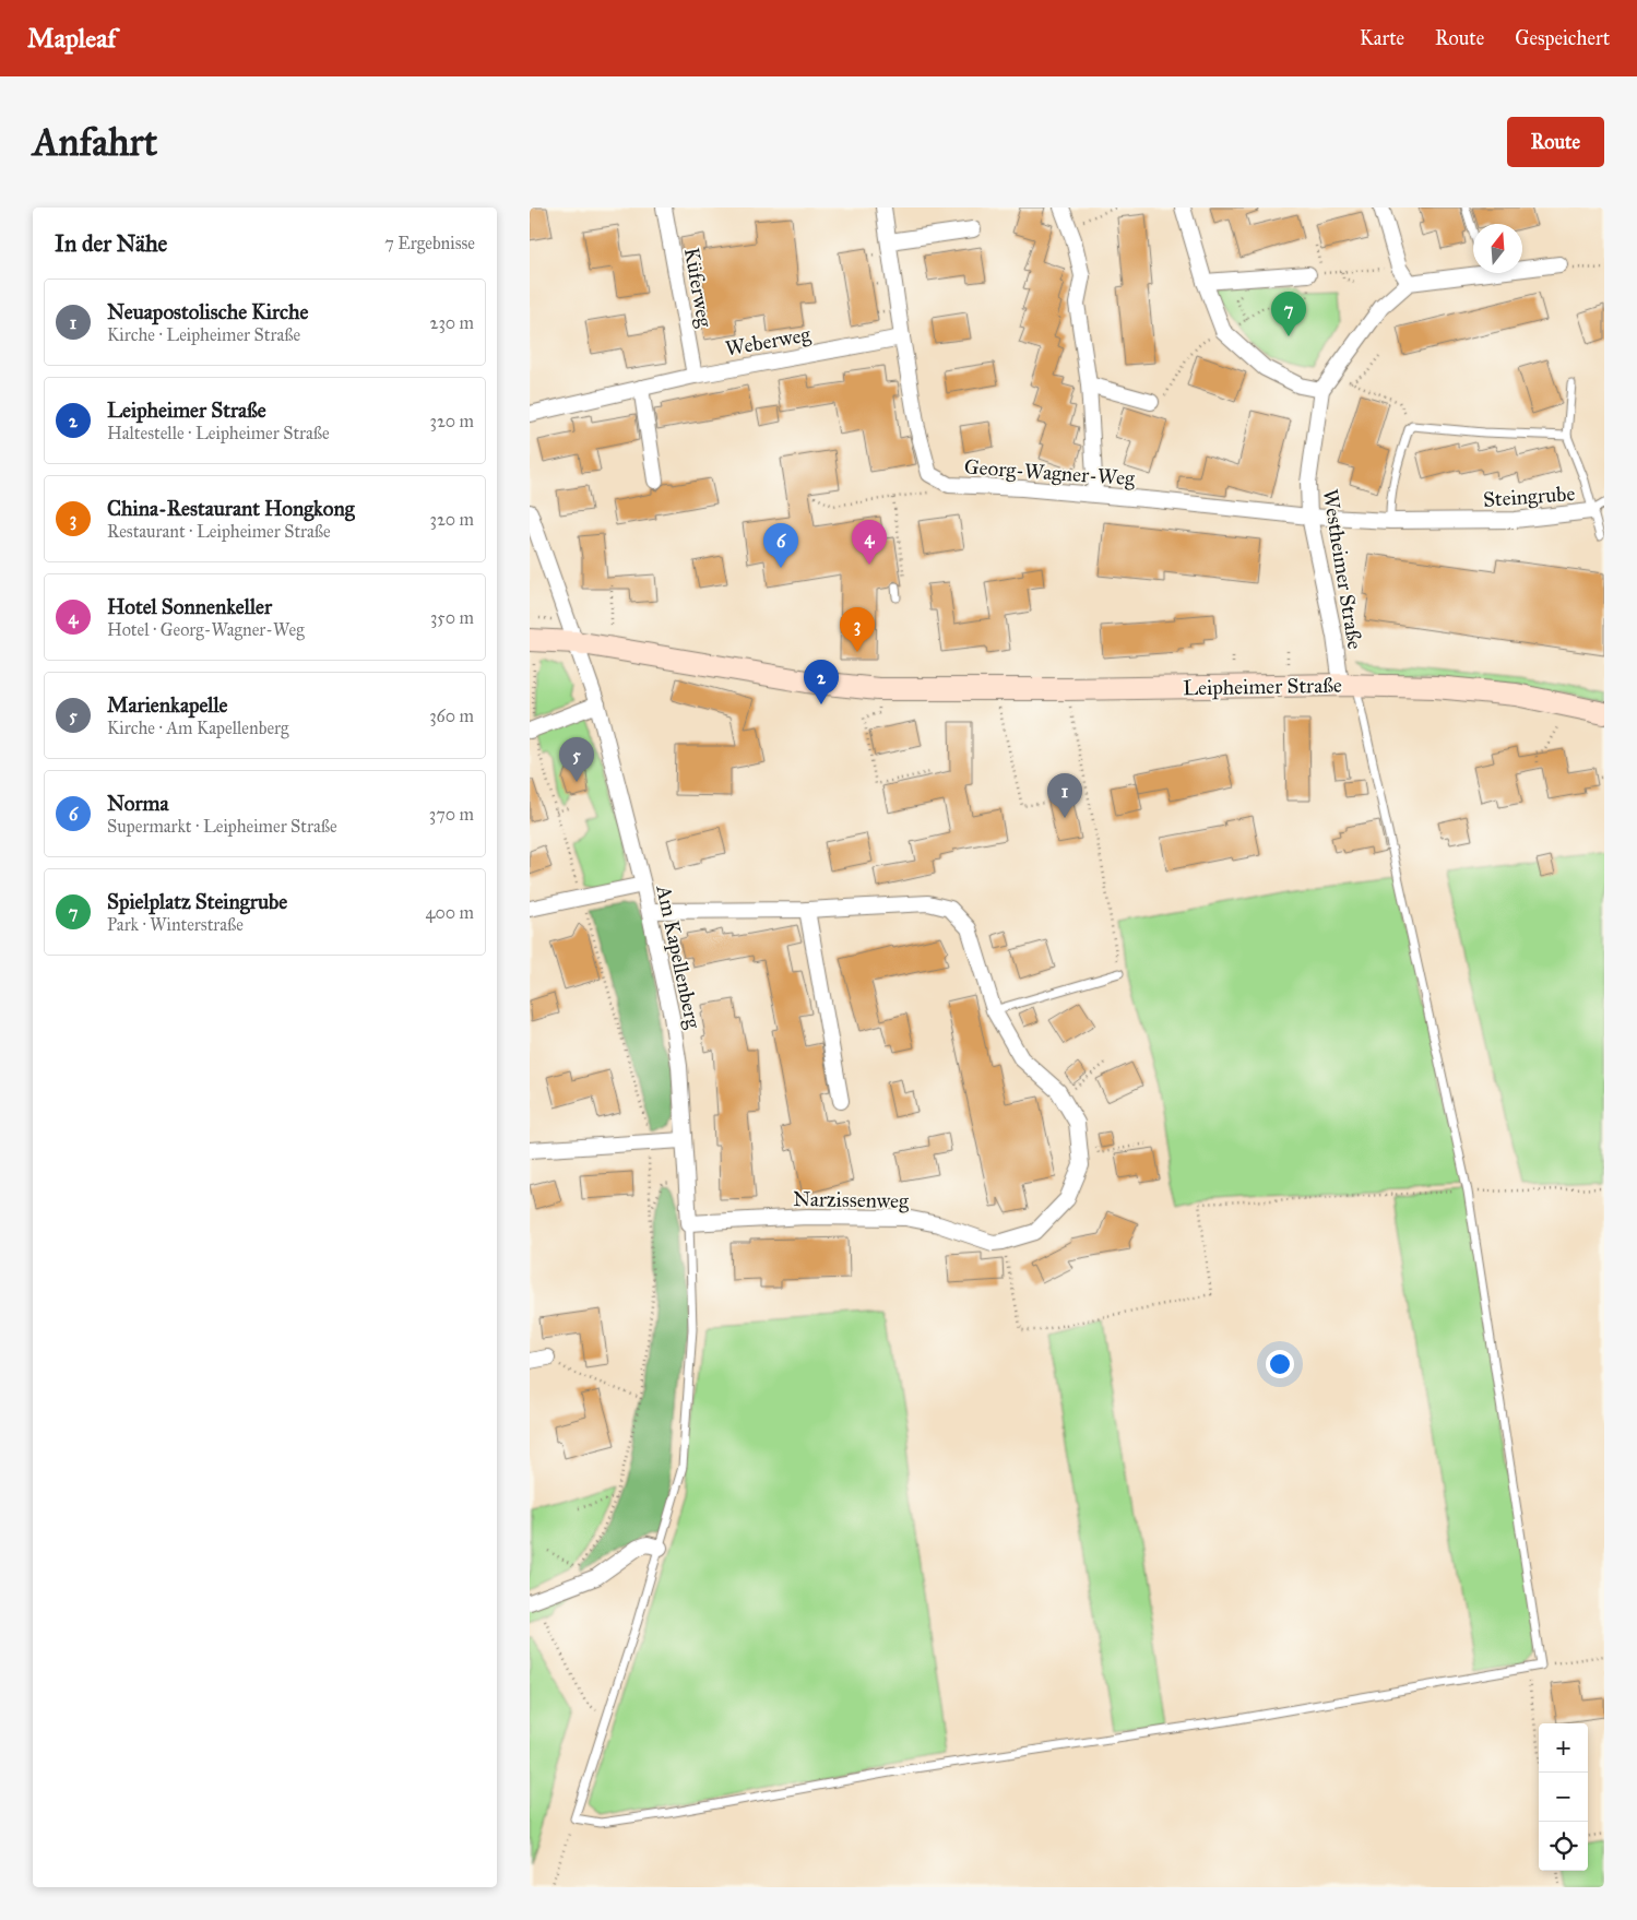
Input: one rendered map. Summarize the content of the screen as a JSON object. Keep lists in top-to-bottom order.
{
  "streets": {
    "main road": ["Leipheimer Straße"],
    "street": [
      "Küferweg",
      "Weberweg",
      "Georg-Wagner-Weg",
      "Steingrube",
      "Westheimer Straße",
      "Am Kapellenberg",
      "Narzissenweg"
    ]
  },
  "crossings": [
    ["Küferweg", "Weberweg"],
    ["Georg-Wagner-Weg", "Steingrube"],
    ["Georg-Wagner-Weg", "Westheimer Straße"],
    ["Steingrube", "Westheimer Straße"],
    ["Westheimer Straße", "Leipheimer Straße"],
    ["Leipheimer Straße", "Am Kapellenberg"],
    ["Am Kapellenberg", "Narzissenweg"]
  ],
  "north": "top",
  "page": {
    "header": "Mapleaf",
    "nav": ["Karte", "Route", "Gespeichert"],
    "buttons": "Route",
    "title": "Anfahrt",
    "heading": ["In der Nähe", "7 Ergebnisse"],
    "list": [
      {
        "mark": "1",
        "name": "Neuapostolische Kirche",
        "note": "Kirche · Leipheimer Straße",
        "value": "230 m"
      },
      {
        "mark": "2",
        "name": "Leipheimer Straße",
        "note": "Haltestelle · Leipheimer Straße",
        "value": "320 m"
      },
      {
        "mark": "3",
        "name": "China-Restaurant Hongkong",
        "note": "Restaurant · Leipheimer Straße",
        "value": "320 m"
      },
      {
        "mark": "4",
        "name": "Hotel Sonnenkeller",
        "note": "Hotel · Georg-Wagner-Weg",
        "value": "350 m"
      },
      {
        "mark": "5",
        "name": "Marienkapelle",
        "note": "Kirche · Am Kapellenberg",
        "value": "360 m"
      },
      {
        "mark": "6",
        "name": "Norma",
        "note": "Supermarkt · Leipheimer Straße",
        "value": "370 m"
      },
      {
        "mark": "7",
        "name": "Spielplatz Steingrube",
        "note": "Park · Winterstraße",
        "value": "400 m"
      }
    ],
    "pins": [
      "7",
      "4",
      "6",
      "3",
      "2",
      "5",
      "1"
    ],
    "map_buttons": ["+", "−"]
  }
}
